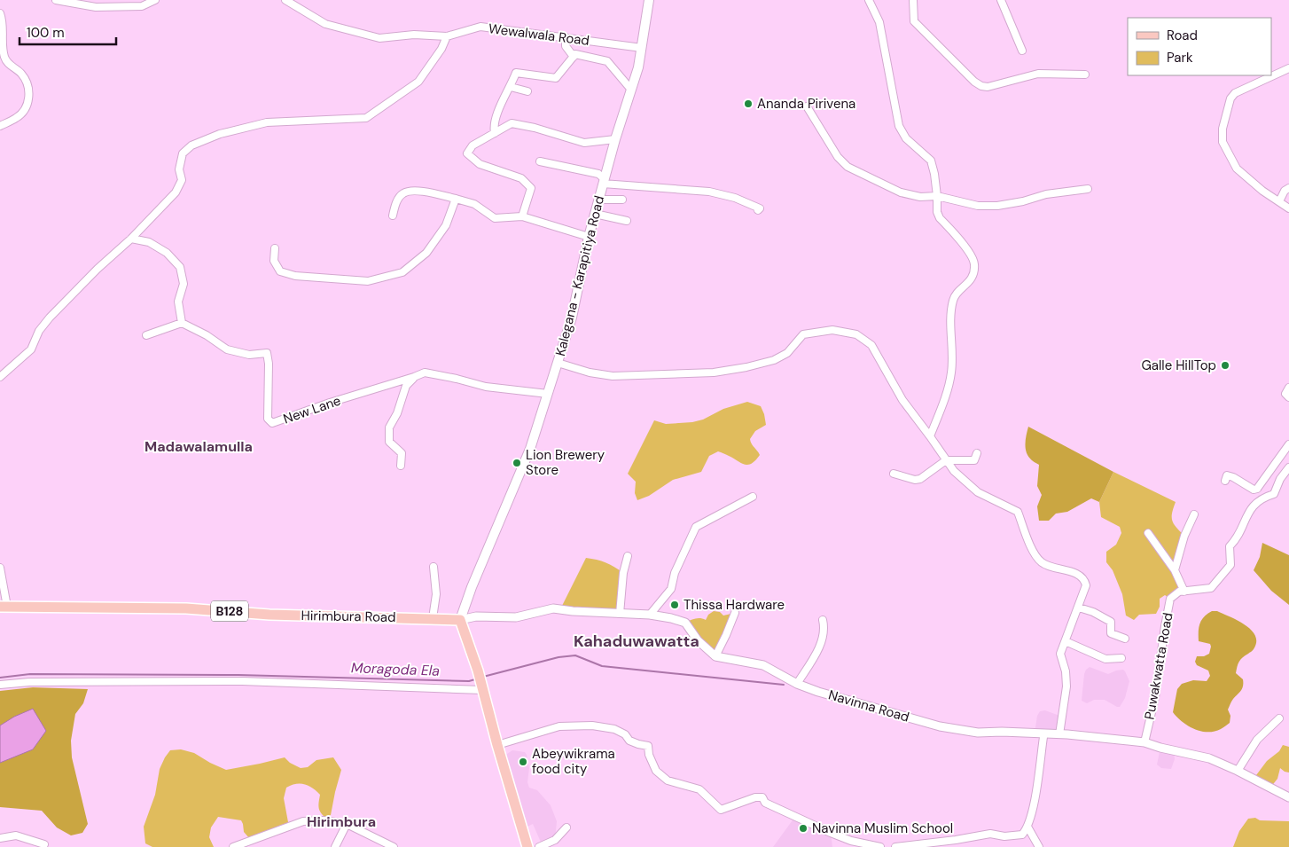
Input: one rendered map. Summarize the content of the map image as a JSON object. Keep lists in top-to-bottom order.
{
  "streets": {
    "main road": ["Kalegana - Karapitiya Road", "B128", "Hirimbura Road"],
    "street": [
      "Wewalwala Road",
      "New Lane",
      "Puwakwatta Road",
      "Navinna Road"
    ]
  },
  "crossings": [
    ["Wewalwala Road", "Kalegana - Karapitiya Road"],
    ["Kalegana - Karapitiya Road", "New Lane"],
    ["Kalegana - Karapitiya Road", "Hirimbura Road"],
    ["Puwakwatta Road", "Navinna Road"]
  ],
  "districts": ["Madawalamulla", "Kahaduwawatta", "Hirimbura"],
  "water": ["Moragoda Ela"],
  "places": [
    "Ananda Pirivena",
    "Galle HillTop",
    "Lion Brewery Store",
    "Thissa Hardware",
    "Abeywikrama food city",
    "Navinna Muslim School"
  ],
  "legend": ["Road", "Park"],
  "scale_bar": "100 m"
}
